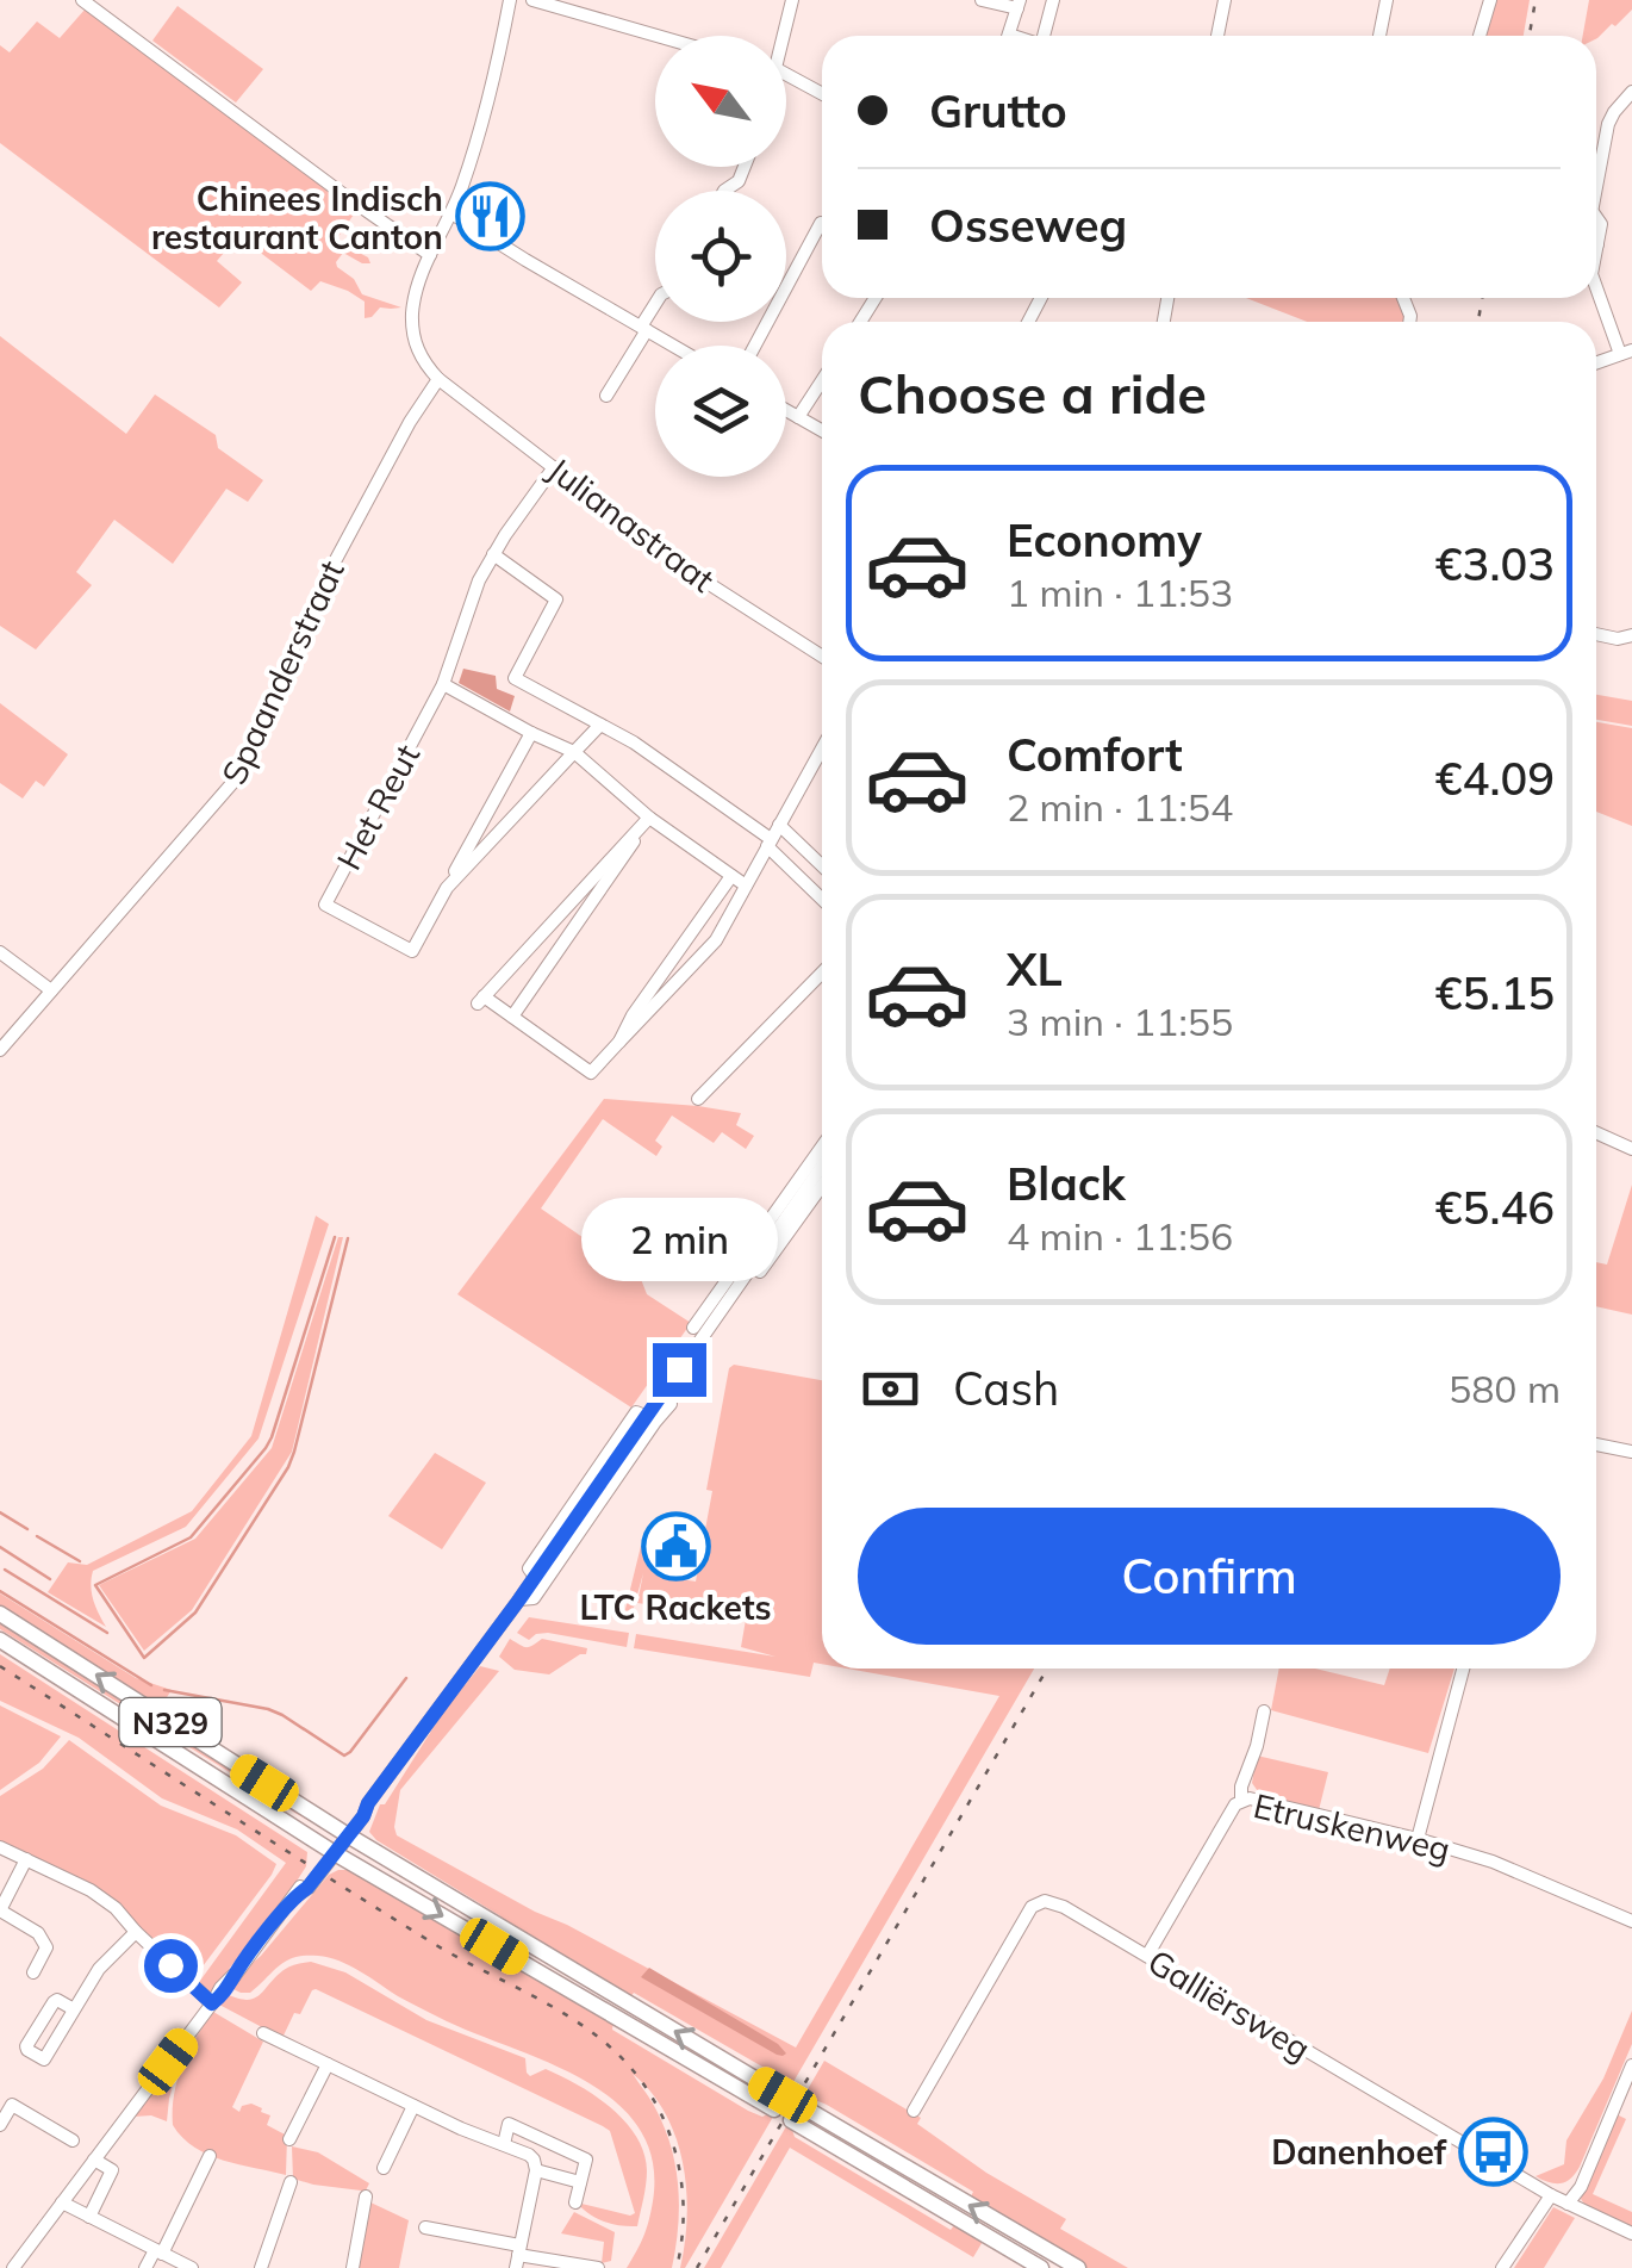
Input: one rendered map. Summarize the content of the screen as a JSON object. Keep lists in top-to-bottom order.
{
  "streets": {
    "main road": ["N329"],
    "street": [
      "Julianastraat",
      "Spaanderstraat",
      "Het Reut",
      "Etruskenweg",
      "Galliërsweg"
    ]
  },
  "crossings": [
    ["Julianastraat", "Spaanderstraat"],
    ["Julianastraat", "Het Reut"],
    ["Etruskenweg", "Galliërsweg"]
  ],
  "places": {
    "restaurant": ["Chinees Indisch restaurant Canton"],
    "public building": ["LTC Rackets"],
    "bus stop": ["Danenhoef"]
  },
  "north": "top left",
  "page": {
    "banner": ["Grutto", "Osseweg"],
    "heading": "Choose a ride",
    "list": [
      {
        "name": "Economy",
        "note": "1 min · 11:53",
        "value": "€3.03"
      },
      {
        "name": "Comfort",
        "note": "2 min · 11:54",
        "value": "€4.09"
      },
      {
        "name": "XL",
        "note": "3 min · 11:55",
        "value": "€5.15"
      },
      {
        "name": "Black",
        "note": "4 min · 11:56",
        "value": "€5.46"
      }
    ],
    "bubble": "2 min",
    "pay": ["Cash", "580 m"],
    "buttons": "Confirm"
  }
}
